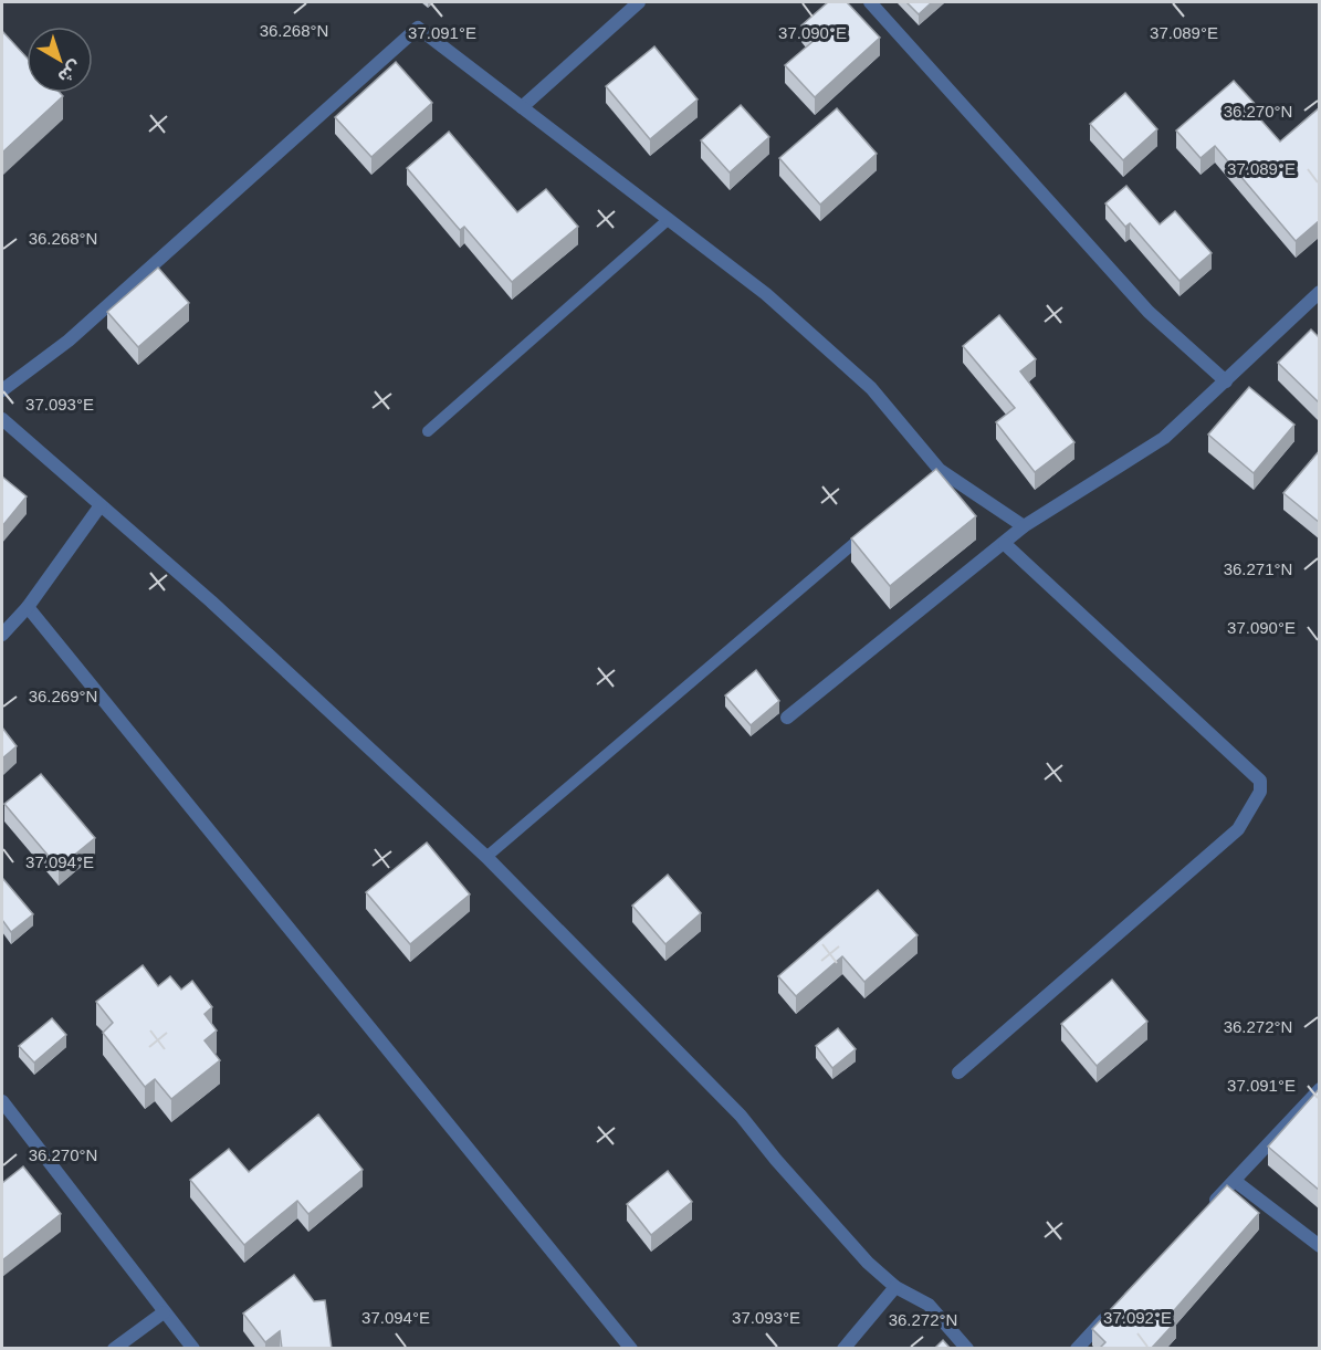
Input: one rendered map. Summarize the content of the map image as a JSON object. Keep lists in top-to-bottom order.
{
  "north": "bottom right",
  "coordinates": [
    "36.268°N",
    "37.091°E",
    "37.090°E",
    "37.089°E",
    "36.270°N",
    "37.093°E",
    "36.271°N",
    "36.269°N",
    "37.094°E",
    "36.272°N",
    "37.092°E"
  ]
}
